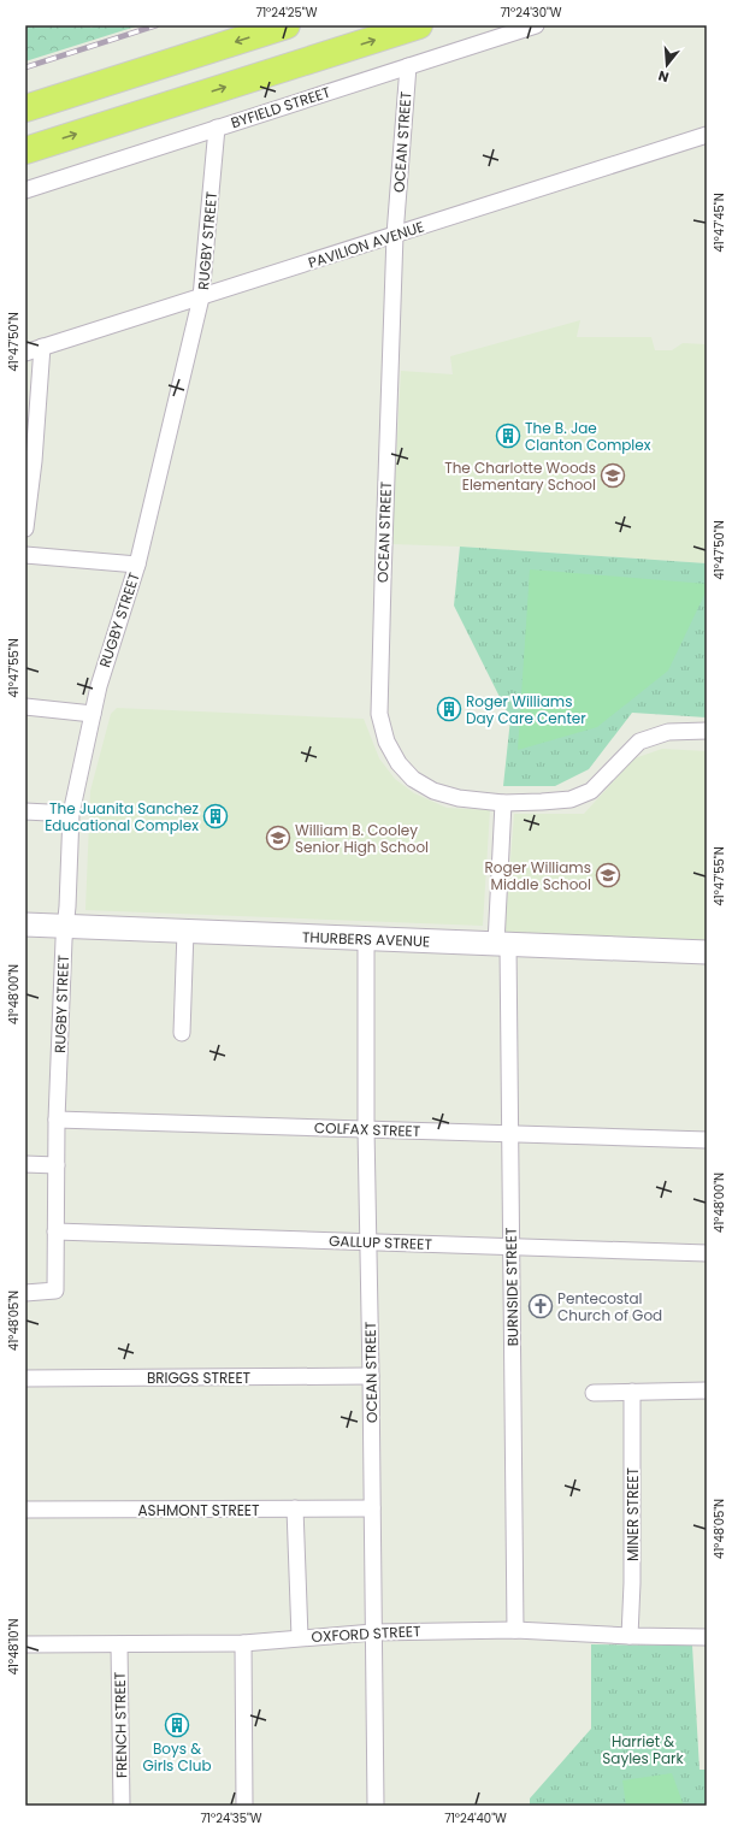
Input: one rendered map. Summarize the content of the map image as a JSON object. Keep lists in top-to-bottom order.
{
  "streets": {
    "main road": ["THURBERS AVENUE"],
    "street": [
      "BYFIELD STREET",
      "OCEAN STREET",
      "RUGBY STREET",
      "PAVILION AVENUE",
      "COLFAX STREET",
      "GALLUP STREET",
      "BURNSIDE STREET",
      "BRIGGS STREET",
      "ASHMONT STREET",
      "MINER STREET",
      "OXFORD STREET",
      "FRENCH STREET"
    ]
  },
  "crossings": [
    ["BYFIELD STREET", "OCEAN STREET"],
    ["BYFIELD STREET", "RUGBY STREET"],
    ["OCEAN STREET", "PAVILION AVENUE"],
    ["OCEAN STREET", "THURBERS AVENUE"],
    ["OCEAN STREET", "COLFAX STREET"],
    ["OCEAN STREET", "GALLUP STREET"],
    ["OCEAN STREET", "BURNSIDE STREET"],
    ["OCEAN STREET", "BRIGGS STREET"],
    ["OCEAN STREET", "ASHMONT STREET"],
    ["OCEAN STREET", "OXFORD STREET"],
    ["RUGBY STREET", "PAVILION AVENUE"],
    ["RUGBY STREET", "THURBERS AVENUE"],
    ["RUGBY STREET", "COLFAX STREET"],
    ["RUGBY STREET", "GALLUP STREET"],
    ["THURBERS AVENUE", "BURNSIDE STREET"],
    ["COLFAX STREET", "BURNSIDE STREET"],
    ["GALLUP STREET", "BURNSIDE STREET"],
    ["BURNSIDE STREET", "OXFORD STREET"],
    ["MINER STREET", "OXFORD STREET"],
    ["OXFORD STREET", "FRENCH STREET"]
  ],
  "parks": ["Harriet & Sayles Park"],
  "places": {
    "building": [
      "The B. Jae Clanton Complex",
      "Roger Williams Day Care Center",
      "The Juanita Sanchez Educational Complex",
      "Boys & Girls Club"
    ],
    "school or university": ["The Charlotte Woods Elementary School", "William B. Cooley Senior High School", "Roger Williams Middle School"],
    "church": ["Pentecostal Church of God"]
  },
  "north": "bottom",
  "coordinates": [
    "71°24'25\"W",
    "71°24'30\"W",
    "41°47'45\"N",
    "41°47'50\"N",
    "41°47'55\"N",
    "41°48'00\"N",
    "41°48'05\"N",
    "41°48'10\"N",
    "71°24'35\"W",
    "71°24'40\"W"
  ]
}
